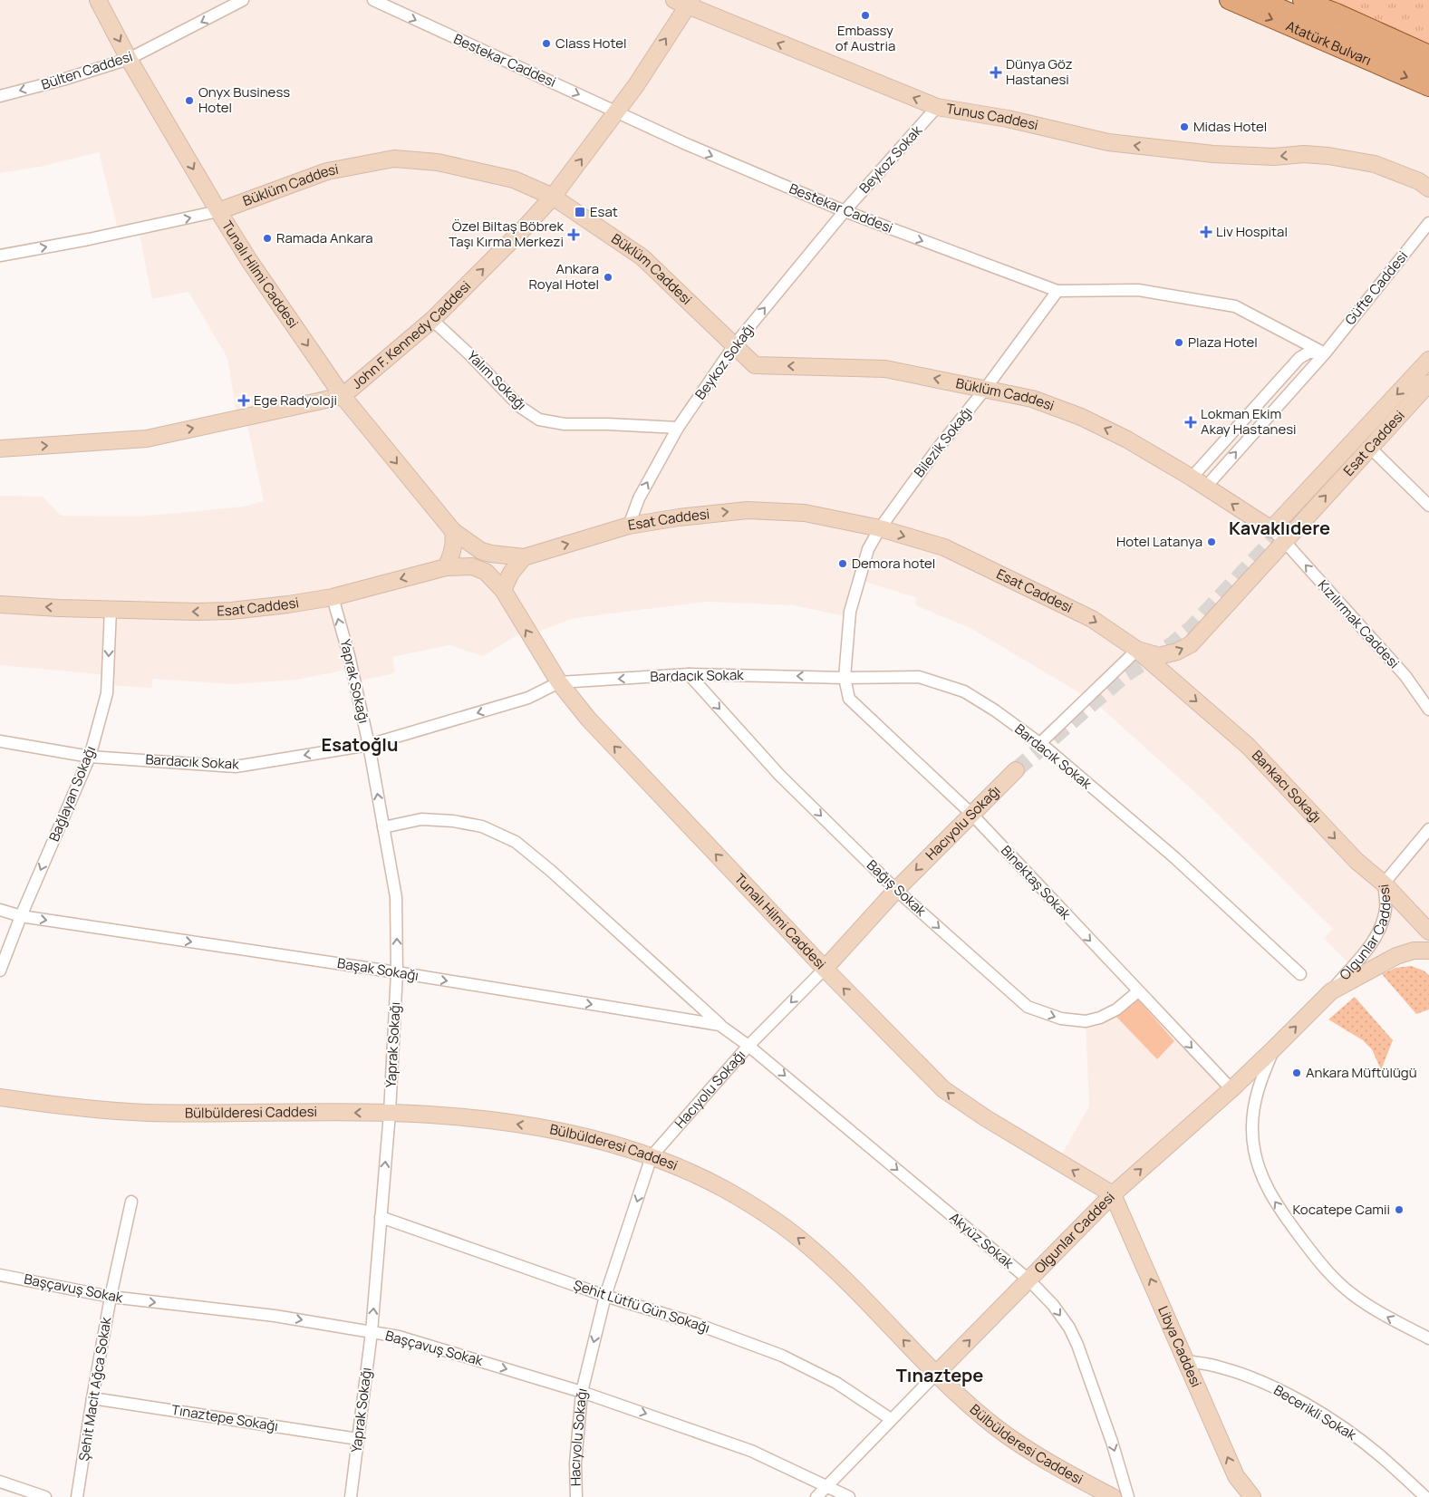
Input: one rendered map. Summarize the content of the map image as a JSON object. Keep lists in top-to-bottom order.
{
  "streets": {
    "main road": [
      "Atatürk Bulvarı",
      "Tunus Caddesi",
      "Büklüm Caddesi",
      "Tunalı Hilmi Caddesi",
      "John F. Kennedy Caddesi",
      "Esat Caddesi",
      "Bankacı Sokağı",
      "Hacıyolu Sokağı",
      "Olgunlar Caddesi",
      "Bülbülderesi Caddesi",
      "Libya Caddesi"
    ],
    "street": [
      "Bestekar Caddesi",
      "Bülten Caddesi",
      "Beykoz Sokak",
      "Güfte Caddesi",
      "Beykoz Sokağı",
      "Yalım Sokağı",
      "Bilezik Sokağı",
      "Kızılırmak Caddesi",
      "Bardacık Sokak",
      "Yaprak Sokağı",
      "Bağlayan Sokağı",
      "Binektaş Sokak",
      "Bağış Sokak",
      "Başak Sokağı",
      "Akyüz Sokak",
      "Başçavuş Sokak",
      "Şehit Lütfü Gün Sokağı",
      "Şehit Macit Ağca Sokak",
      "Becerikli Sokak",
      "Tınaztepe Sokağı"
    ]
  },
  "crossings": [
    ["Bestekar Caddesi", "Beykoz Sokak"],
    ["Bestekar Caddesi", "Güfte Caddesi"],
    ["Bestekar Caddesi", "John F. Kennedy Caddesi"],
    ["Bestekar Caddesi", "Beykoz Sokağı"],
    ["Bestekar Caddesi", "Bilezik Sokağı"],
    ["Bülten Caddesi", "Tunalı Hilmi Caddesi"],
    ["Tunus Caddesi", "Beykoz Sokak"],
    ["Tunus Caddesi", "John F. Kennedy Caddesi"],
    ["Beykoz Sokak", "Beykoz Sokağı"],
    ["Büklüm Caddesi", "Tunalı Hilmi Caddesi"],
    ["Büklüm Caddesi", "Güfte Caddesi"],
    ["Büklüm Caddesi", "John F. Kennedy Caddesi"],
    ["Büklüm Caddesi", "Beykoz Sokağı"],
    ["Büklüm Caddesi", "Bilezik Sokağı"],
    ["Büklüm Caddesi", "Esat Caddesi"],
    ["Büklüm Caddesi", "Kızılırmak Caddesi"],
    ["Tunalı Hilmi Caddesi", "John F. Kennedy Caddesi"],
    ["Tunalı Hilmi Caddesi", "Esat Caddesi"],
    ["Tunalı Hilmi Caddesi", "Bardacık Sokak"],
    ["Tunalı Hilmi Caddesi", "Hacıyolu Sokağı"],
    ["Tunalı Hilmi Caddesi", "Olgunlar Caddesi"],
    ["Tunalı Hilmi Caddesi", "Libya Caddesi"],
    ["John F. Kennedy Caddesi", "Yalım Sokağı"],
    ["Beykoz Sokağı", "Yalım Sokağı"],
    ["Beykoz Sokağı", "Esat Caddesi"],
    ["Bilezik Sokağı", "Esat Caddesi"],
    ["Bilezik Sokağı", "Bardacık Sokak"],
    ["Bilezik Sokağı", "Binektaş Sokak"],
    ["Esat Caddesi", "Kızılırmak Caddesi"],
    ["Esat Caddesi", "Yaprak Sokağı"],
    ["Esat Caddesi", "Bankacı Sokağı"],
    ["Esat Caddesi", "Bağlayan Sokağı"],
    ["Bardacık Sokak", "Yaprak Sokağı"],
    ["Bardacık Sokak", "Bağlayan Sokağı"],
    ["Bardacık Sokak", "Binektaş Sokak"],
    ["Bardacık Sokak", "Bağış Sokak"],
    ["Yaprak Sokağı", "Başak Sokağı"],
    ["Yaprak Sokağı", "Bülbülderesi Caddesi"],
    ["Yaprak Sokağı", "Başçavuş Sokak"],
    ["Yaprak Sokağı", "Şehit Lütfü Gün Sokağı"],
    ["Yaprak Sokağı", "Tınaztepe Sokağı"],
    ["Bankacı Sokağı", "Olgunlar Caddesi"],
    ["Bağlayan Sokağı", "Başak Sokağı"],
    ["Hacıyolu Sokağı", "Binektaş Sokak"],
    ["Hacıyolu Sokağı", "Bağış Sokak"],
    ["Hacıyolu Sokağı", "Başak Sokağı"],
    ["Hacıyolu Sokağı", "Bülbülderesi Caddesi"],
    ["Hacıyolu Sokağı", "Akyüz Sokak"],
    ["Hacıyolu Sokağı", "Başçavuş Sokak"],
    ["Hacıyolu Sokağı", "Şehit Lütfü Gün Sokağı"],
    ["Binektaş Sokak", "Bağış Sokak"],
    ["Binektaş Sokak", "Olgunlar Caddesi"],
    ["Olgunlar Caddesi", "Bülbülderesi Caddesi"],
    ["Olgunlar Caddesi", "Akyüz Sokak"],
    ["Olgunlar Caddesi", "Başçavuş Sokak"],
    ["Olgunlar Caddesi", "Şehit Lütfü Gün Sokağı"],
    ["Olgunlar Caddesi", "Libya Caddesi"],
    ["Başak Sokağı", "Akyüz Sokak"],
    ["Başçavuş Sokak", "Şehit Macit Ağca Sokak"],
    ["Libya Caddesi", "Becerikli Sokak"],
    ["Şehit Macit Ağca Sokak", "Tınaztepe Sokağı"]
  ],
  "one_way": [
    "Bestekar Caddesi",
    "Bülten Caddesi",
    "Tunus Caddesi",
    "John F. Kennedy Caddesi",
    "Beykoz Sokağı",
    "Kızılırmak Caddesi",
    "Bardacık Sokak",
    "Yaprak Sokağı",
    "Bankacı Sokağı",
    "Bağlayan Sokağı",
    "Hacıyolu Sokağı",
    "Binektaş Sokak",
    "Bağış Sokak",
    "Olgunlar Caddesi",
    "Başak Sokağı",
    "Bülbülderesi Caddesi",
    "Akyüz Sokak",
    "Başçavuş Sokak",
    "Libya Caddesi"
  ],
  "districts": ["Kavaklıdere", "Esatoğlu", "Tınaztepe"],
  "places": {
    "other": [
      "Embassy of Austria",
      "Class Hotel",
      "Onyx Business Hotel",
      "Midas Hotel",
      "Ramada Ankara",
      "Ankara Royal Hotel",
      "Plaza Hotel",
      "Hotel Latanya",
      "Demora hotel",
      "Ankara Müftülügü",
      "Kocatepe Camii"
    ],
    "health": [
      "Dünya Göz Hastanesi",
      "Liv Hospital",
      "Özel Biltaş Böbrek Taşı Kırma Merkezi",
      "Ege Radyoloji",
      "Lokman Ekim Akay Hastanesi"
    ],
    "transit": ["Esat"]
  }
}
